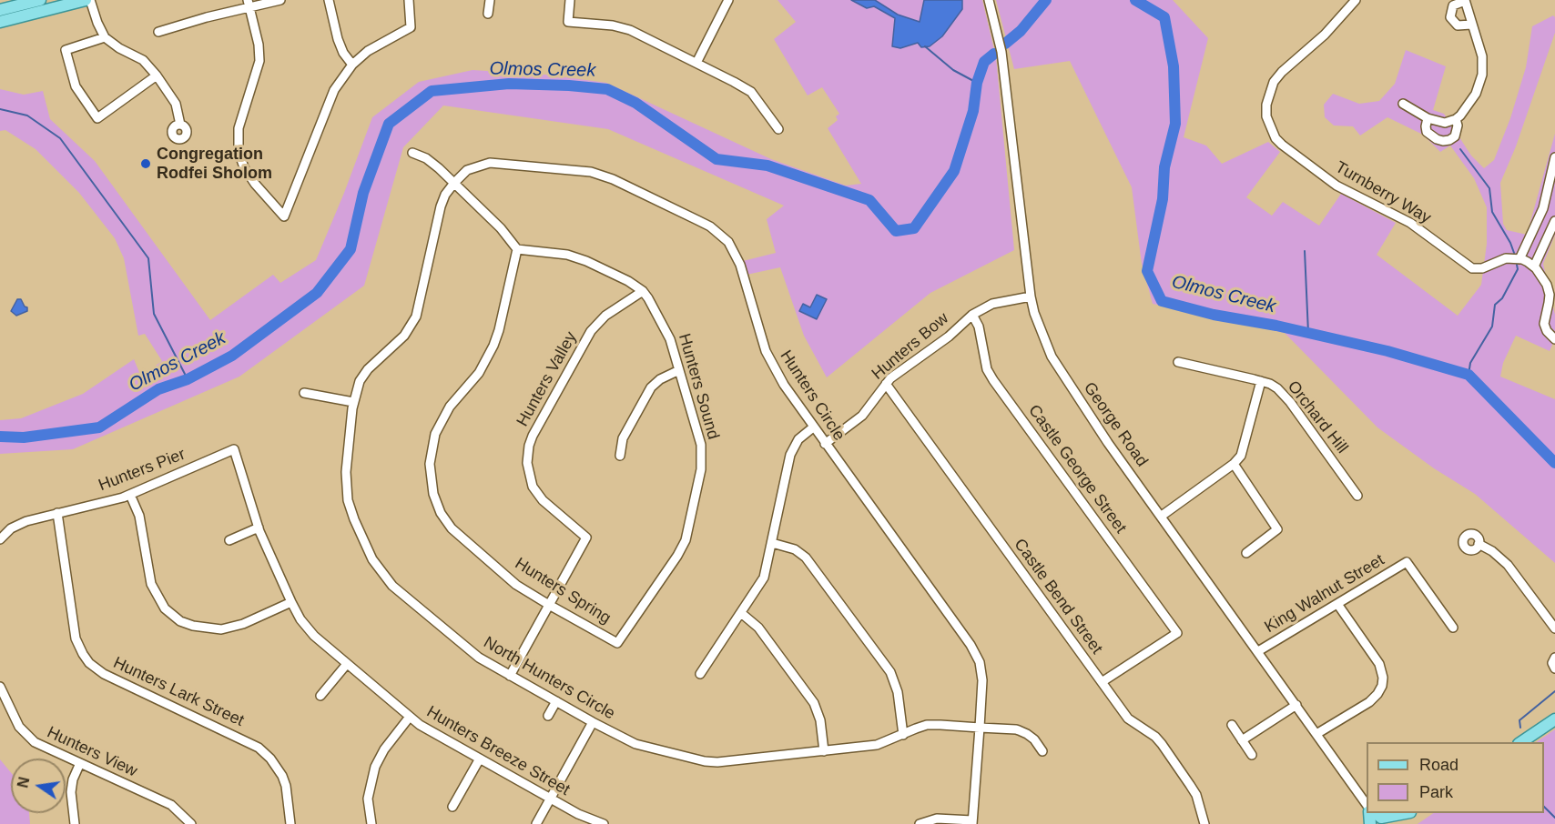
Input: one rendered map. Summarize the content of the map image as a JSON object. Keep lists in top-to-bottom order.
{
  "streets": {
    "street": [
      "Turnberry Way",
      "Hunters Bow",
      "Hunters Valley",
      "Hunters Sound",
      "Hunters Circle",
      "Orchard Hill",
      "George Road",
      "Castle George Street",
      "Hunters Pier",
      "Hunters Spring",
      "King Walnut Street",
      "Castle Bend Street",
      "North Hunters Circle",
      "Hunters Lark Street",
      "Hunters Breeze Street",
      "Hunters View"
    ]
  },
  "crossings": [
    ["Hunters Bow", "Hunters Circle"],
    ["Hunters Bow", "George Road"],
    ["Hunters Bow", "Castle George Street"],
    ["Hunters Bow", "Castle Bend Street"],
    ["Hunters Valley", "Hunters Sound"],
    ["Hunters Valley", "Hunters Spring"],
    ["Hunters Sound", "Hunters Spring"],
    ["Hunters Circle", "North Hunters Circle"],
    ["George Road", "King Walnut Street"],
    ["Castle George Street", "Castle Bend Street"],
    ["Hunters Pier", "Hunters Lark Street"],
    ["Hunters Pier", "Hunters Breeze Street"]
  ],
  "water": ["Olmos Creek"],
  "places": ["Congregation Rodfei Sholom"],
  "legend": ["Road", "Park"],
  "north": "left"
}
